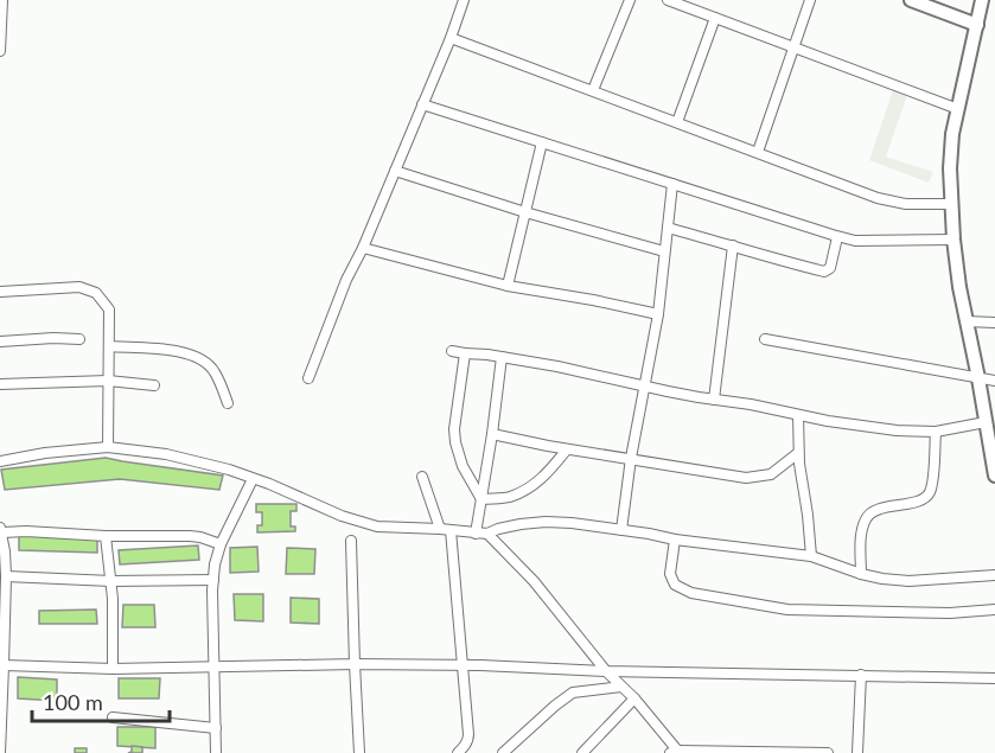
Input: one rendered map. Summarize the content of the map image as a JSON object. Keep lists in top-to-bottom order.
{
  "scale_bar": "100 m"
}
